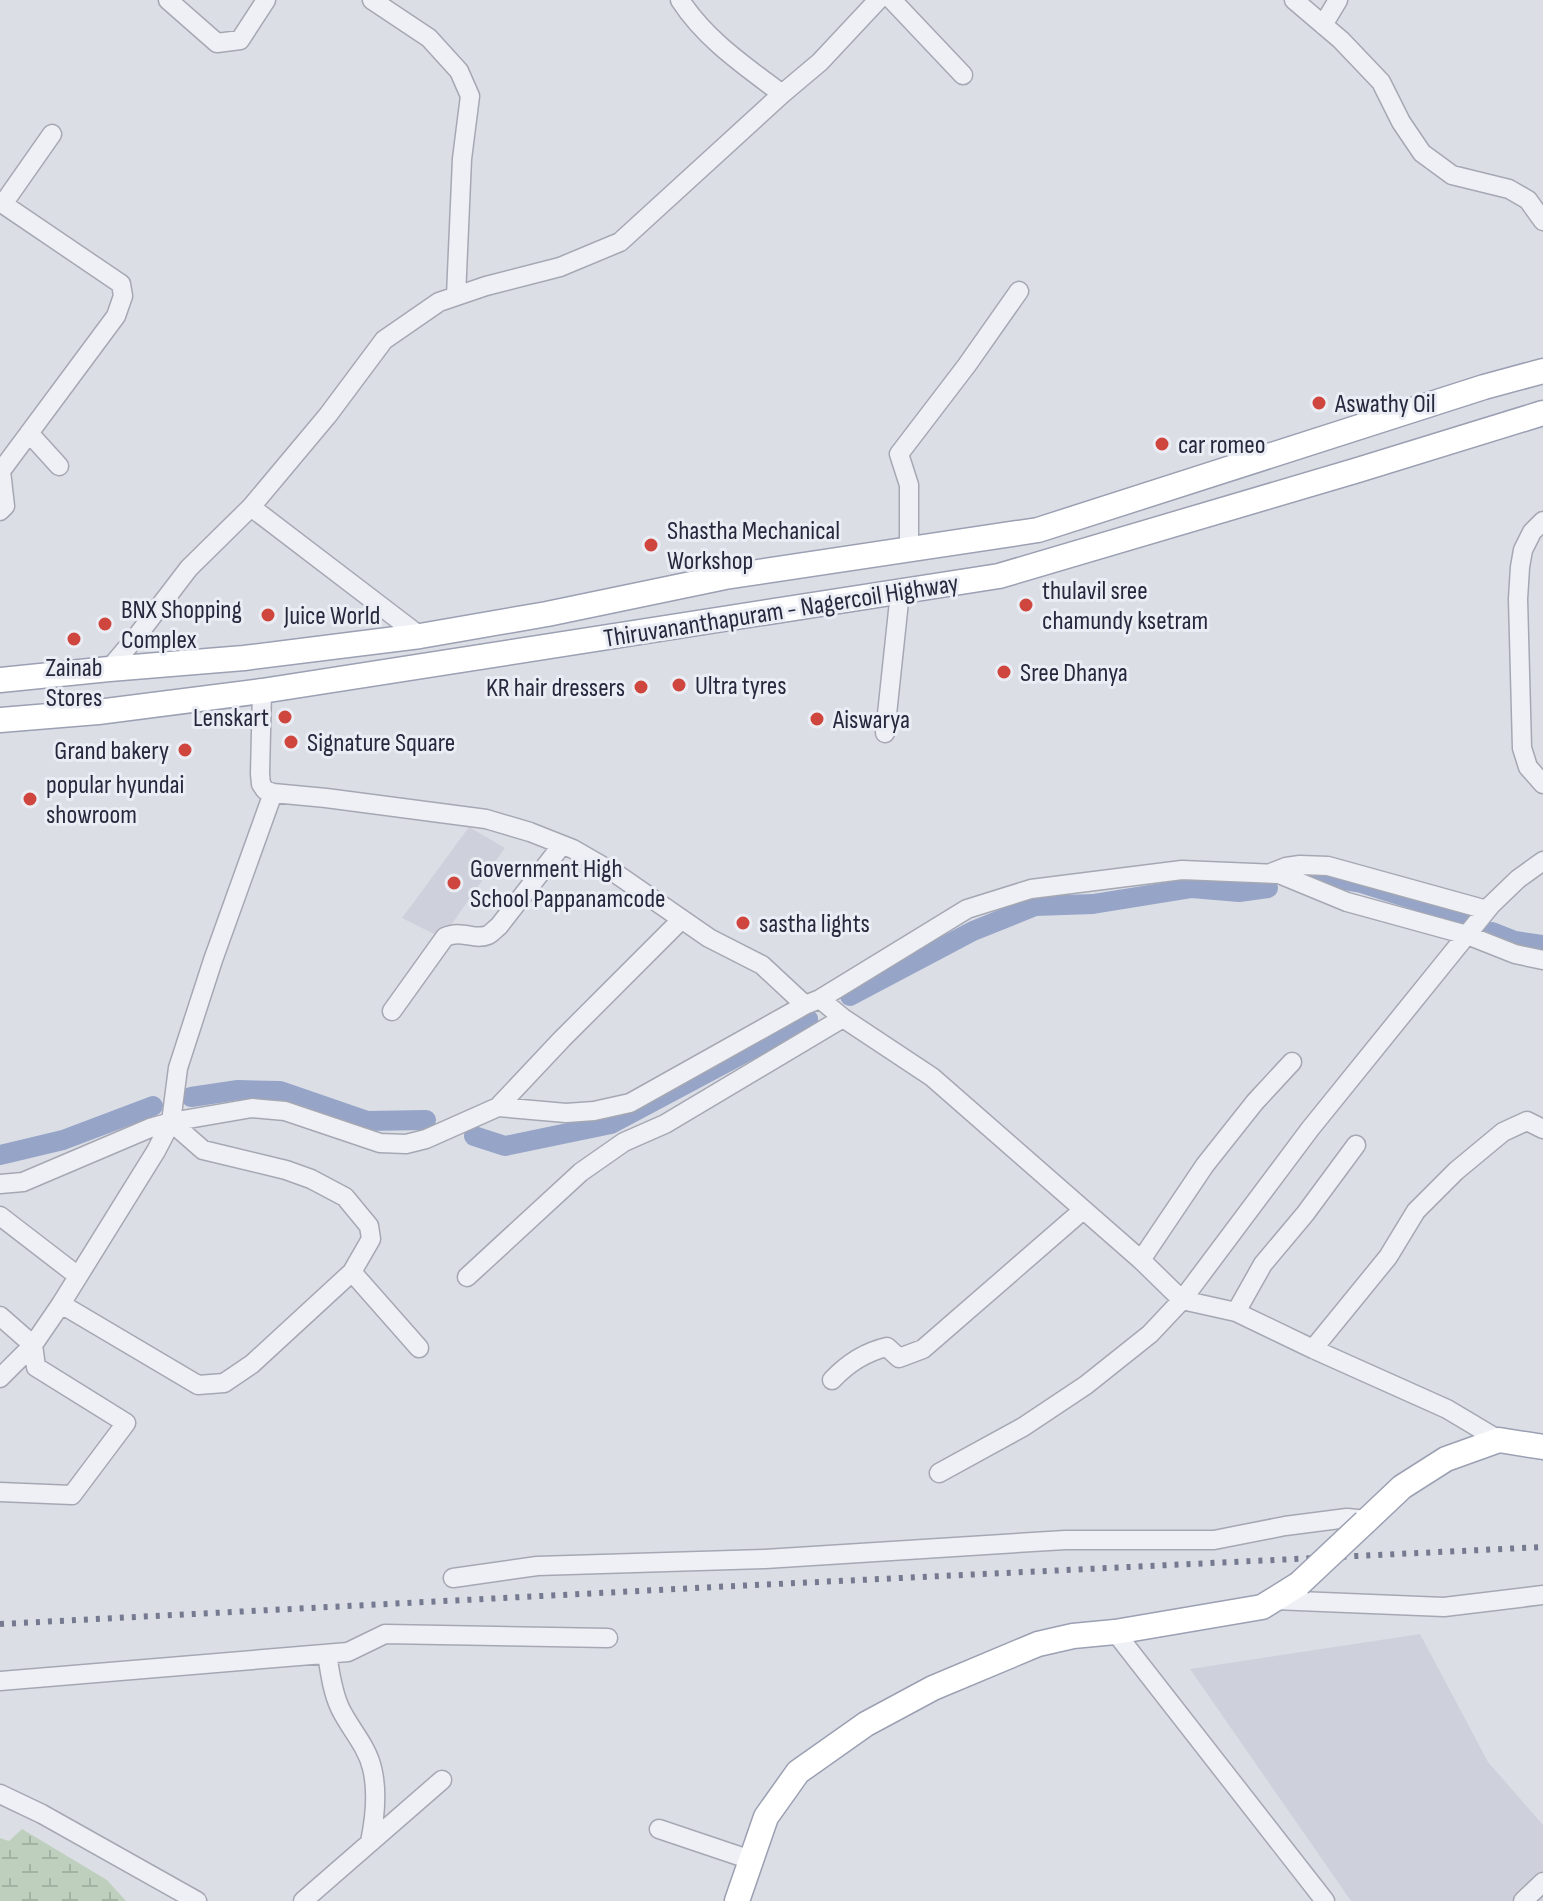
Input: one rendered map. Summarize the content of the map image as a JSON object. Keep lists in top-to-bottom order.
{
  "streets": {
    "main road": ["Thiruvananthapuram - Nagercoil Highway"]
  },
  "places": [
    "Aswathy Oil",
    "car romeo",
    "Shastha Mechanical Workshop",
    "thulavil sree chamundy ksetram",
    "Juice World",
    "BNX Shopping Complex",
    "Zainab Stores",
    "Sree Dhanya",
    "Ultra tyres",
    "KR hair dressers",
    "Lenskart",
    "Aiswarya",
    "Signature Square",
    "Grand bakery",
    "popular hyundai showroom",
    "Government High School Pappanamcode",
    "sastha lights"
  ]
}
